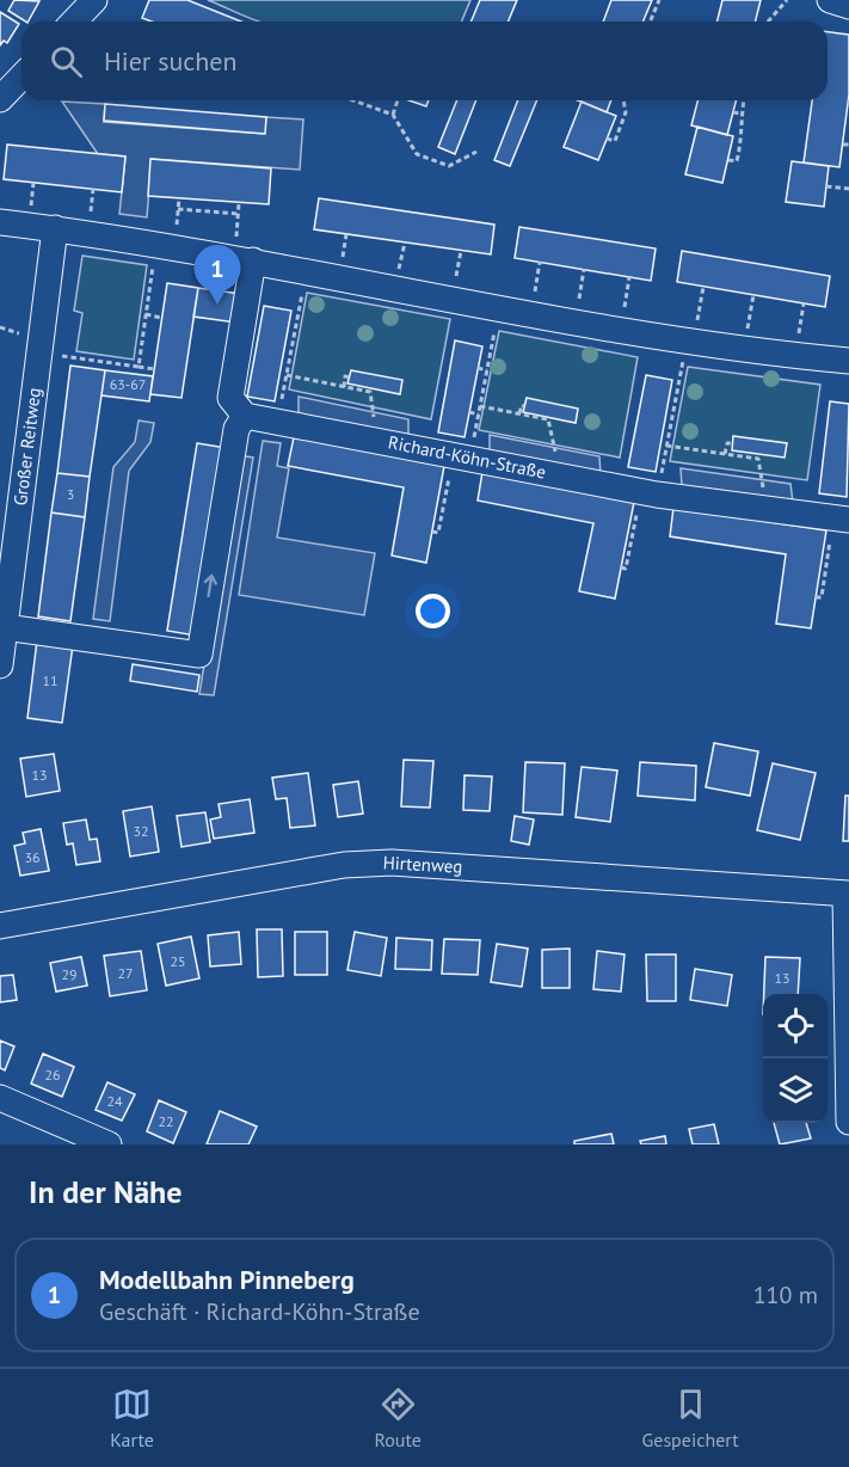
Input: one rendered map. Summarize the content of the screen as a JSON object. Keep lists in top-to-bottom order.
{
  "streets": {
    "street": ["Großer Reitweg", "Richard-Köhn-Straße", "Hirtenweg"]
  },
  "house_numbers": [
    "63-67",
    "3",
    "11",
    "13",
    "32",
    "36",
    "25",
    "27",
    "29",
    "13",
    "26",
    "24",
    "22"
  ],
  "page": {
    "search": "Hier suchen",
    "pins": "1",
    "heading": "In der Nähe",
    "list": [
      {
        "mark": "1",
        "name": "Modellbahn Pinneberg",
        "note": "Geschäft · Richard-Köhn-Straße",
        "value": "110 m"
      }
    ],
    "nav": ["Karte", "Route", "Gespeichert"]
  }
}
